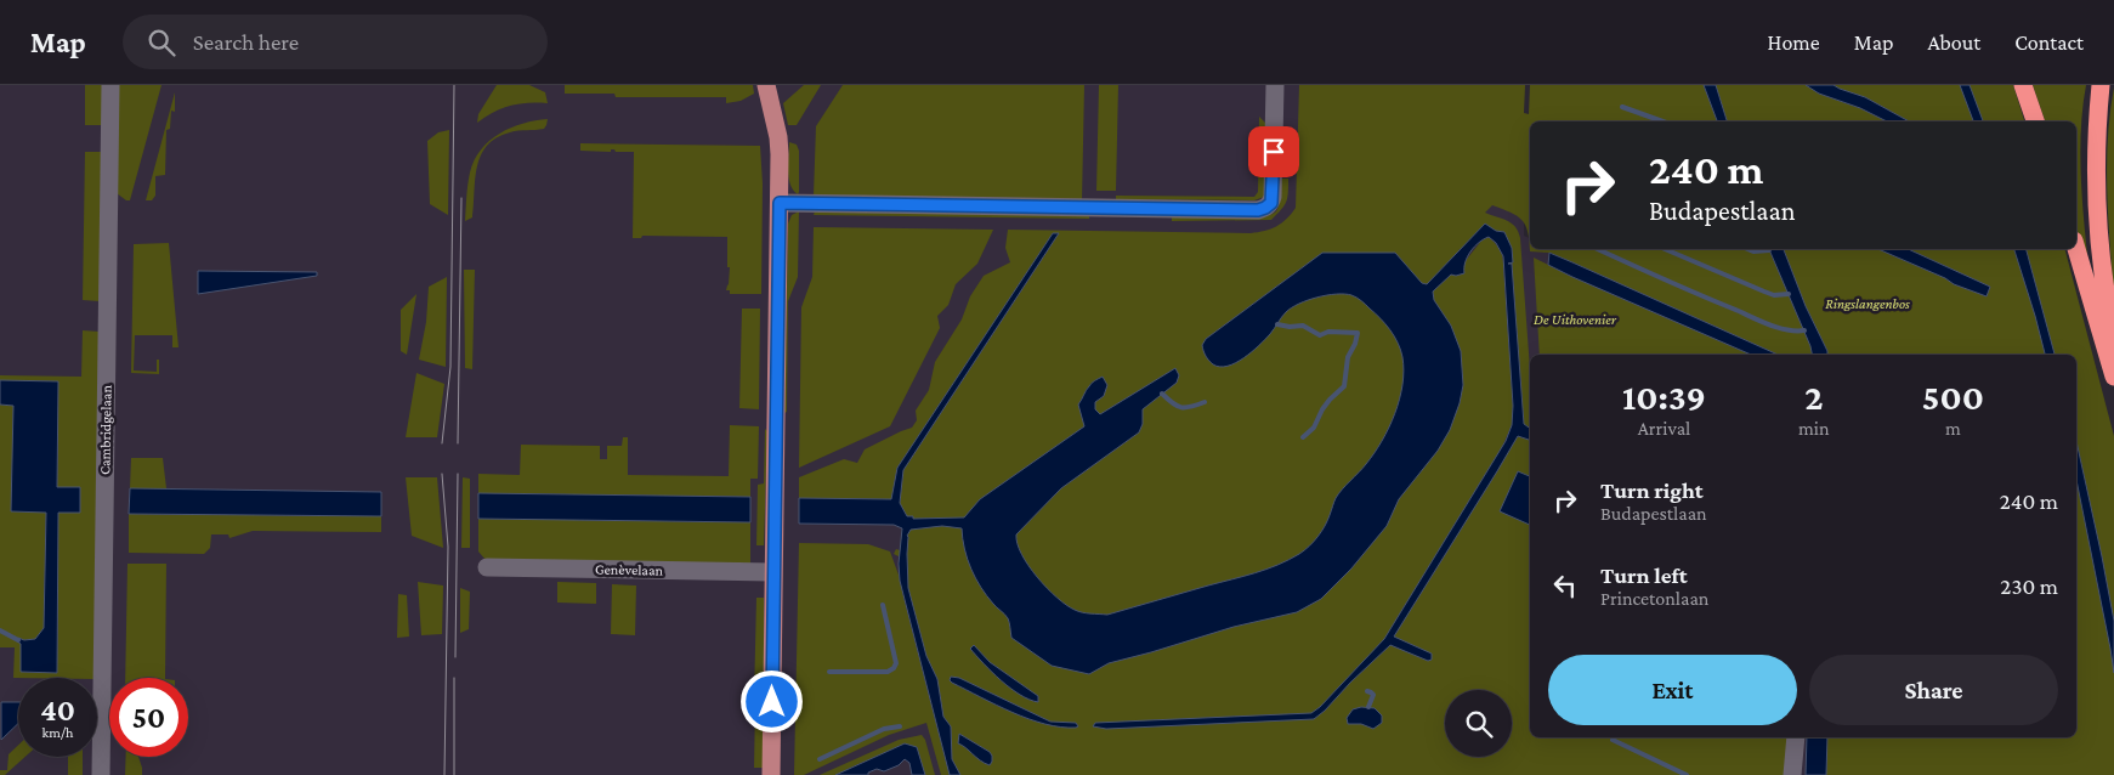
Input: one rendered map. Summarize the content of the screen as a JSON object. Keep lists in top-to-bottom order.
{
  "streets": {
    "street": ["Cambridgelaan", "Genèvelaan"]
  },
  "parks": ["Ringslangenbos", "De Uithovenier"],
  "page": {
    "header": "Map",
    "search": "Search here",
    "nav": [
      "Home",
      "Map",
      "About",
      "Contact"
    ],
    "turn": ["240 m", "Budapestlaan"],
    "eta": [
      "10:39",
      "Arrival",
      "2",
      "min",
      "500",
      "m"
    ],
    "list": [
      {
        "name": "Turn right",
        "note": "Budapestlaan",
        "value": "240 m"
      },
      {
        "name": "Turn left",
        "note": "Princetonlaan",
        "value": "230 m"
      }
    ],
    "buttons": ["Exit", "Share"],
    "speed": "40 km/h",
    "limit": "50"
  }
}
